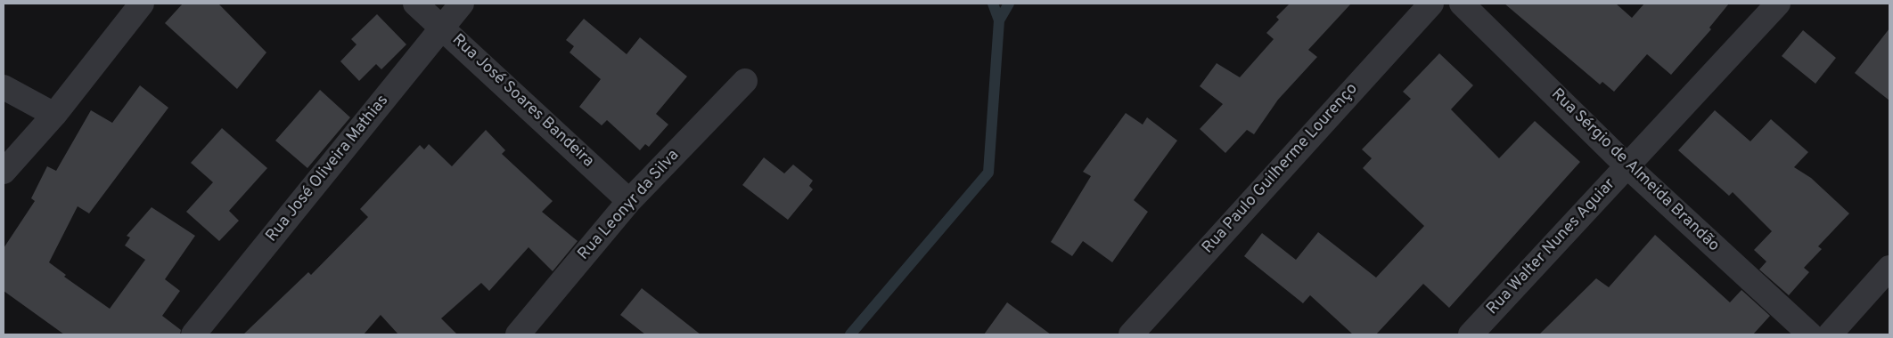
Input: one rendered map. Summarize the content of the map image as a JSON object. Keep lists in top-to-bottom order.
{
  "streets": {
    "street": [
      "Rua José Soares Bandeira",
      "Rua José Oliveira Mathias",
      "Rua Paulo Guilherme Lourenço",
      "Rua Sérgio de Almeida Brandão",
      "Rua Leonyr da Silva",
      "Rua Walter Nunes Aguiar"
    ]
  },
  "crossings": [
    ["Rua José Soares Bandeira", "Rua José Oliveira Mathias"],
    ["Rua José Soares Bandeira", "Rua Leonyr da Silva"],
    ["Rua Sérgio de Almeida Brandão", "Rua Walter Nunes Aguiar"]
  ]
}
